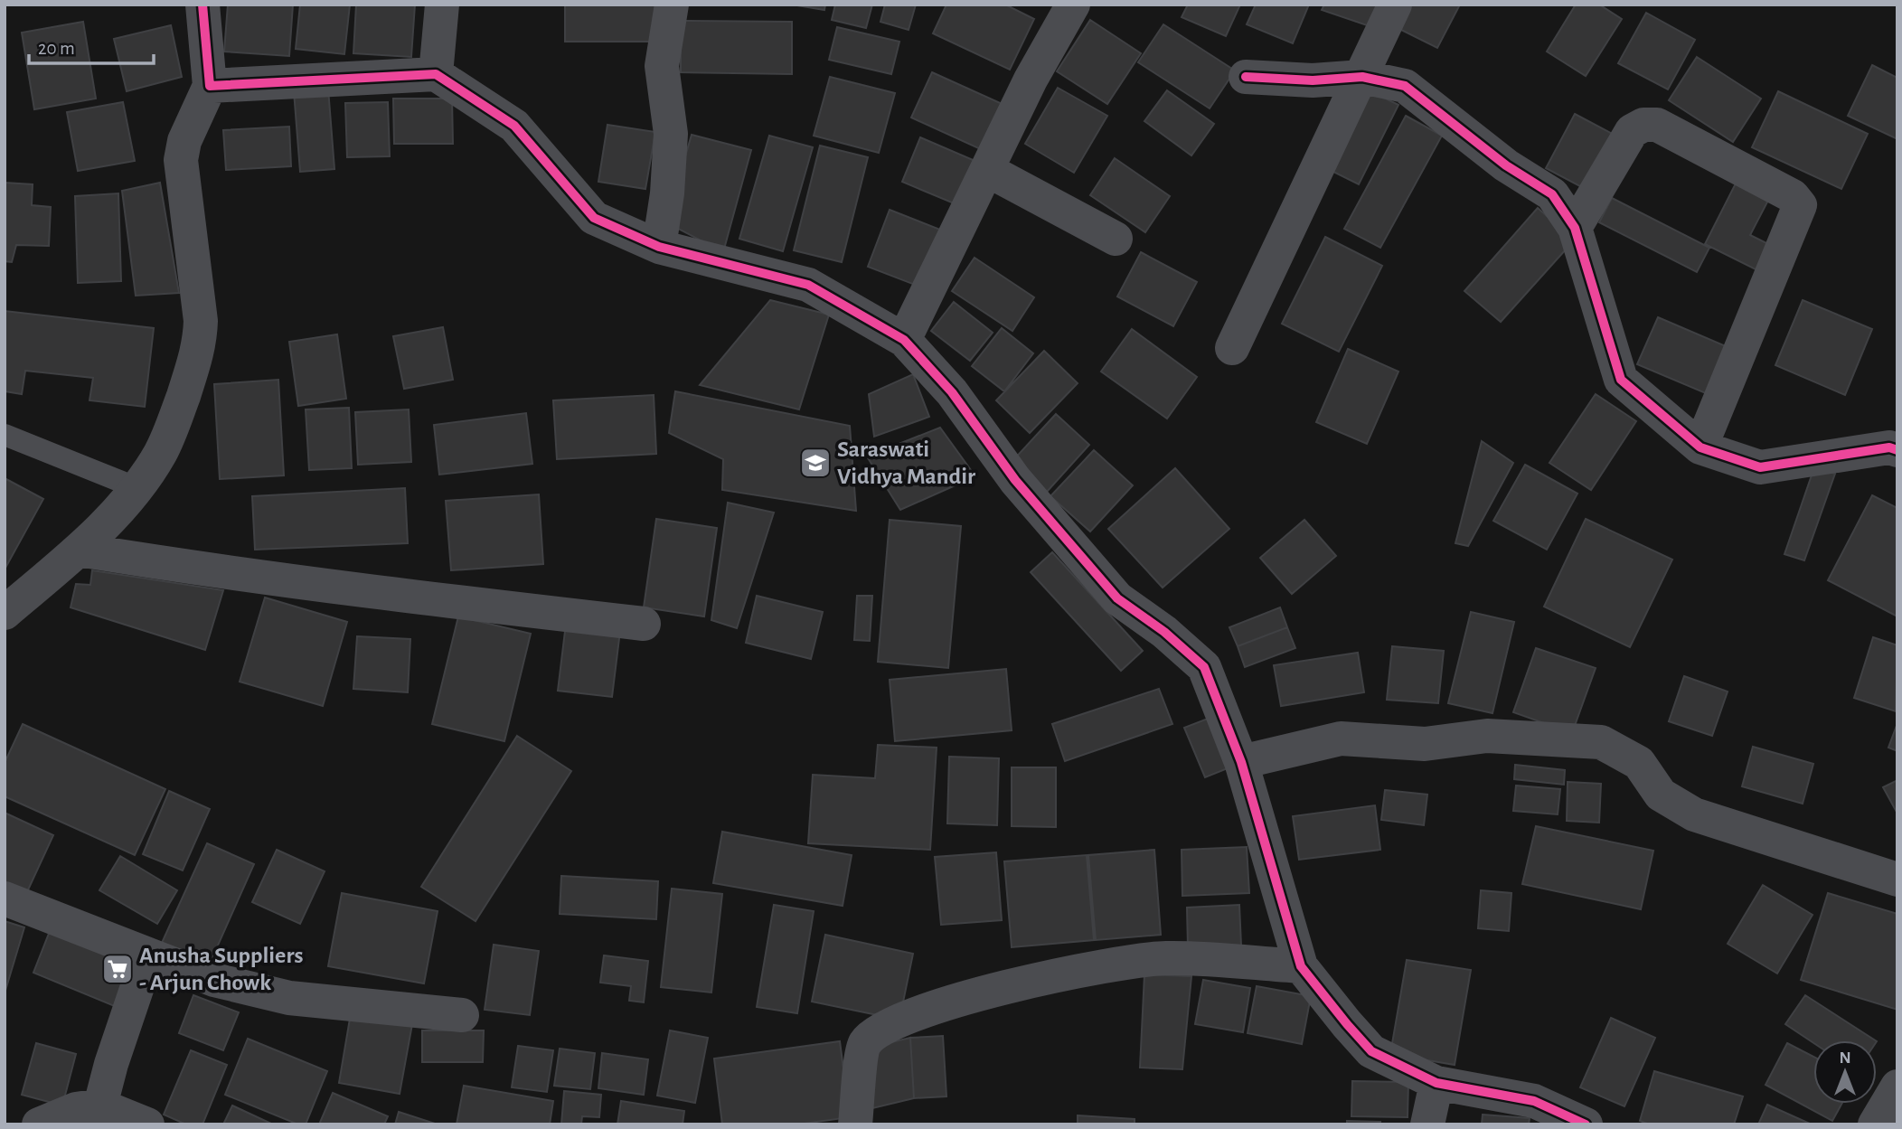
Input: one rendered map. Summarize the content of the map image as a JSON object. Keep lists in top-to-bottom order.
{
  "places": {
    "school or university": ["Saraswati Vidhya Mandir"],
    "supermarket": ["Anusha Suppliers - Arjun Chowk"]
  },
  "scale_bar": "20 m",
  "north": "top"
}
